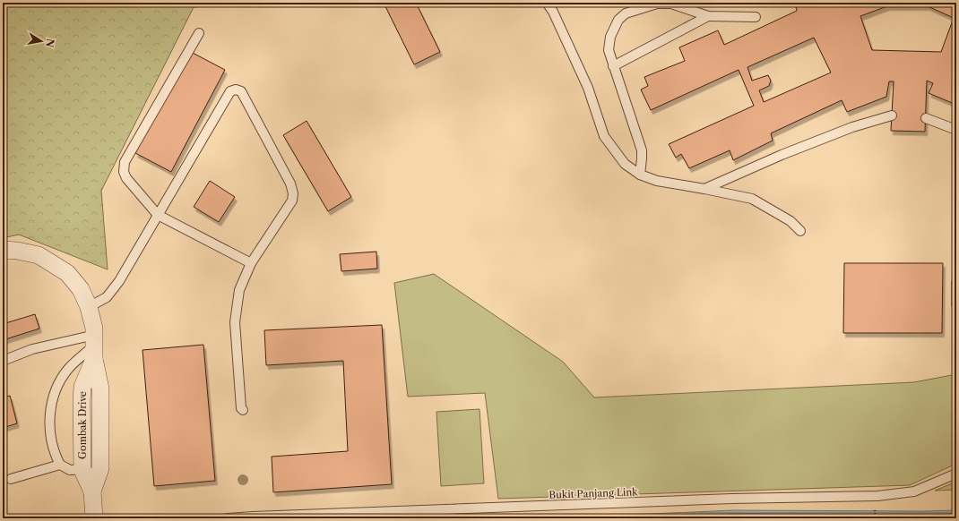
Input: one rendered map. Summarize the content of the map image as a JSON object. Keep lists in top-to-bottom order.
{
  "streets": {
    "street": ["Gombak Drive"],
    "lane": ["Bukit Panjang Link"]
  },
  "north": "right"
}
